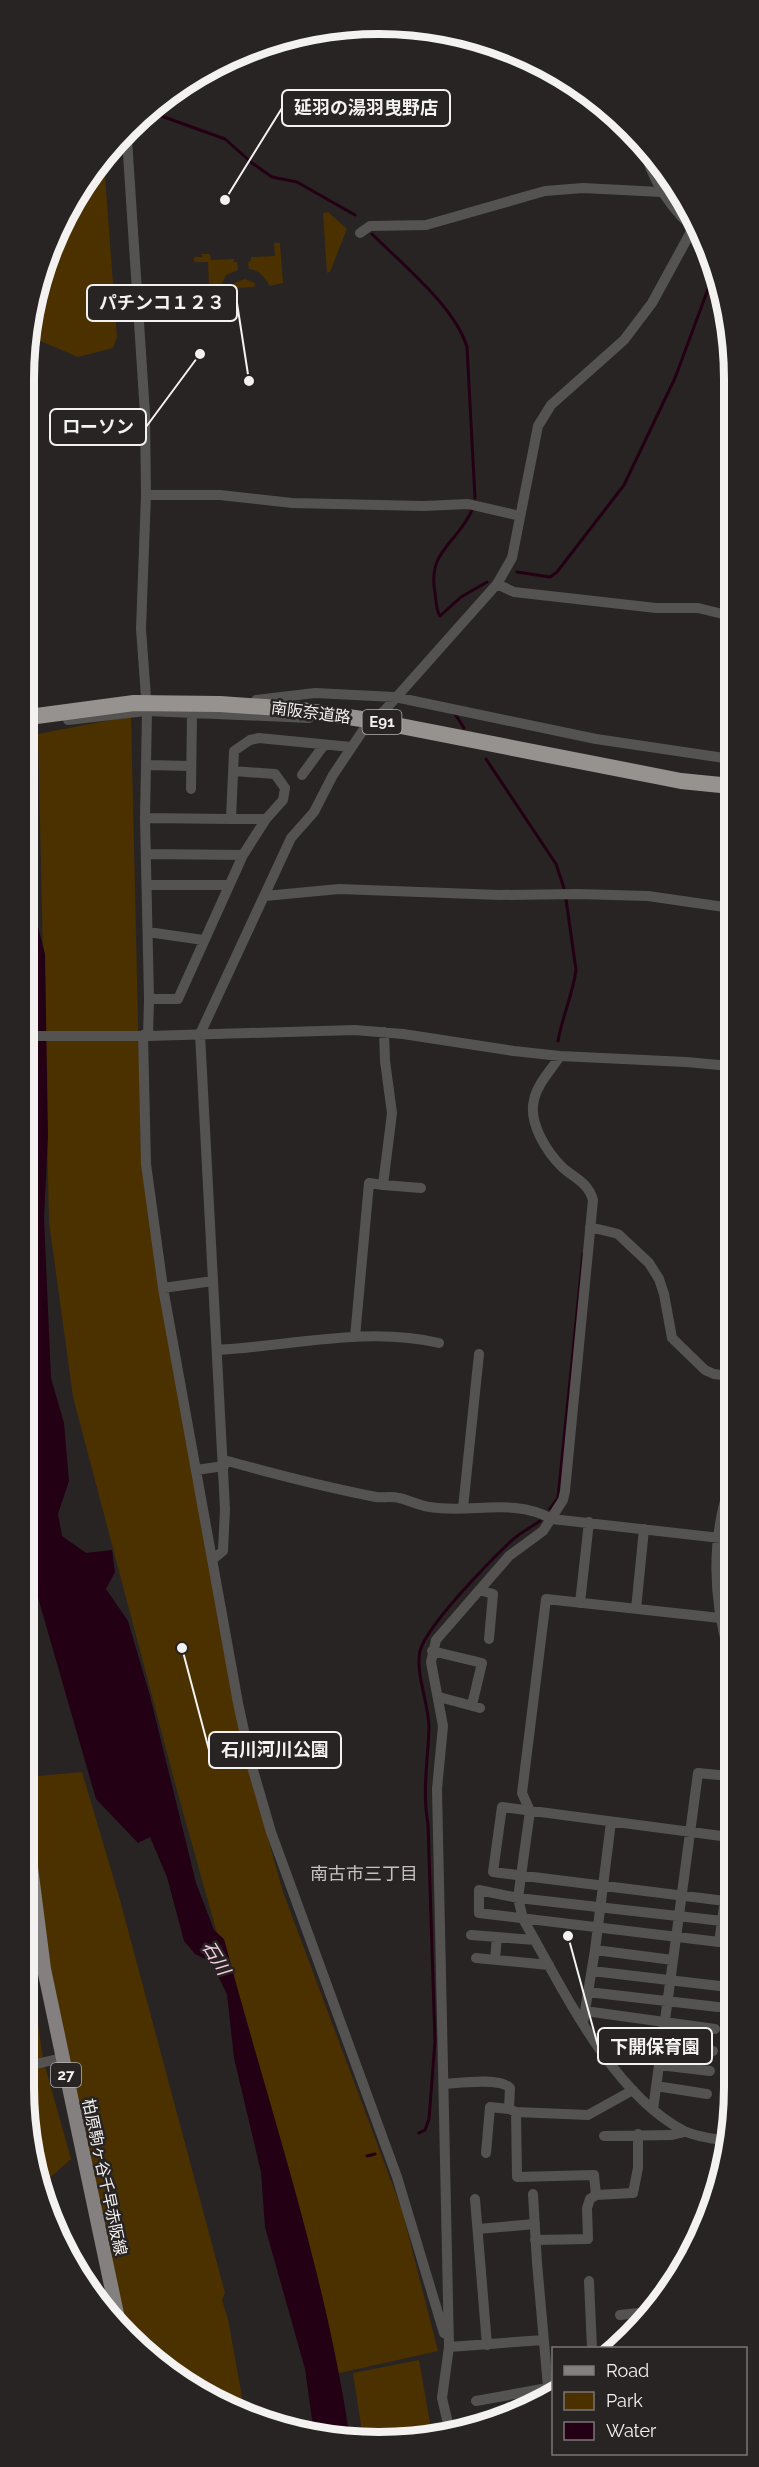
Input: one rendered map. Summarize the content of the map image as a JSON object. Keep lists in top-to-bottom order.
{
  "streets": {
    "highway": ["南阪奈道路", "E91"],
    "main road": ["27", "柏原駒ヶ谷千早赤阪線"]
  },
  "districts": ["南古市三丁目"],
  "water": ["石川"],
  "places": [
    "延羽の湯羽曳野店",
    "ローソン",
    "パチンコ１２３",
    "石川河川公園",
    "下開保育園"
  ],
  "legend": ["Road", "Park", "Water"]
}
